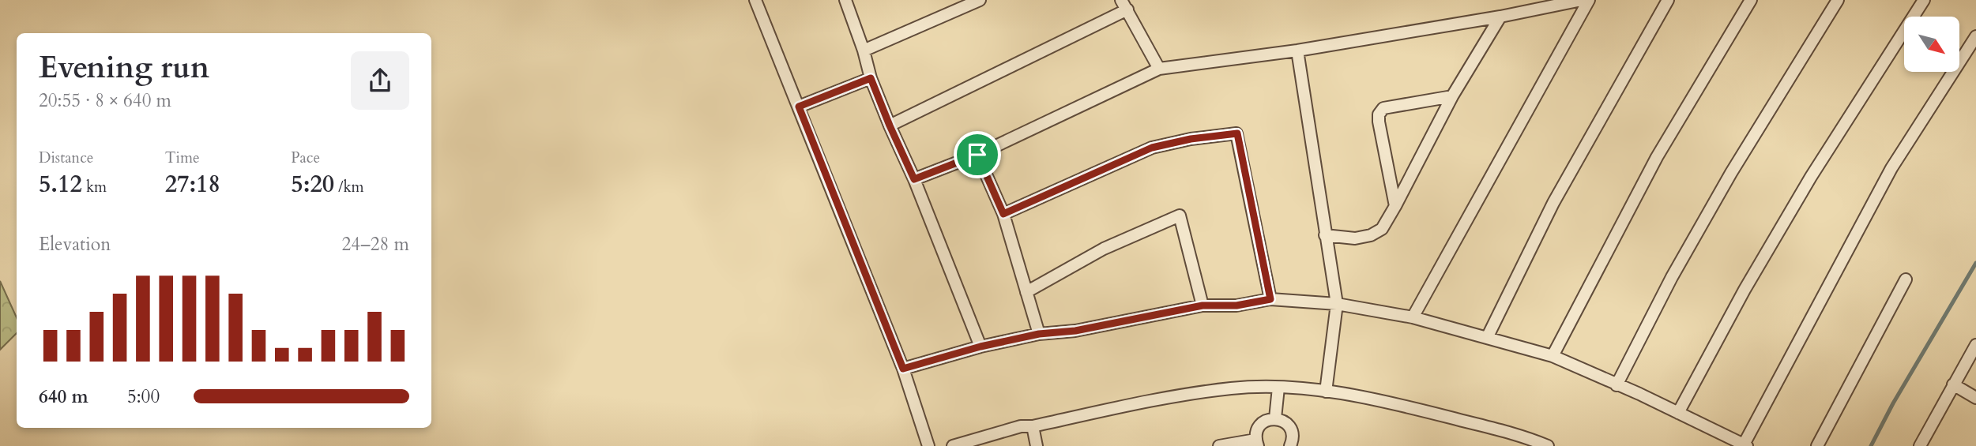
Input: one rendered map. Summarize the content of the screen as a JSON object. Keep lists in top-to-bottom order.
{
  "north": "bottom right",
  "page": {
    "heading": ["Evening run", "20:55 · 8 × 640 m"],
    "stats": [
      ["Distance", "5.12 km"],
      ["Time", "27:18"],
      ["Pace", "5:20 /km"]
    ],
    "chart": ["Elevation", "24–28 m"],
    "list": [
      {
        "name": "640 m",
        "note": "5:00"
      }
    ]
  }
}
